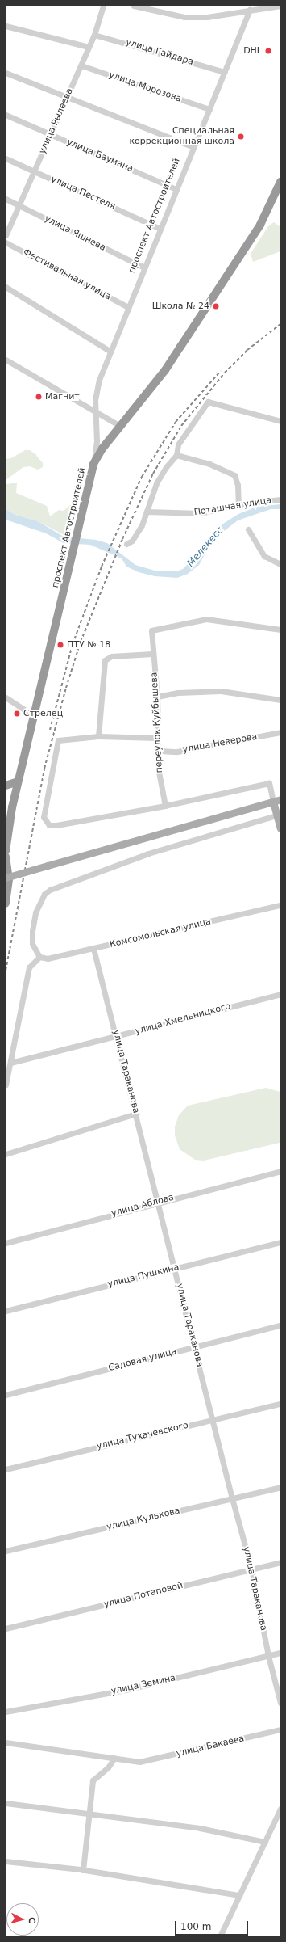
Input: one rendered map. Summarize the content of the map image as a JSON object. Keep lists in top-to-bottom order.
{
  "streets": {
    "highway": ["проспект Автостроителей"],
    "street": [
      "улица Гайдара",
      "улица Морозова",
      "улица Рылеева",
      "улица Баумана",
      "улица Пестеля",
      "улица Яшнева",
      "Фестивальная улица",
      "Поташная улица",
      "переулок Куйбышева",
      "улица Неверова",
      "Комсомольская улица",
      "улица Хмельницкого",
      "улица Тараканова",
      "улица Аблова",
      "улица Пушкина",
      "Садовая улица",
      "улица Тухачевского",
      "улица Кулькова",
      "улица Потаповой",
      "улица Земина",
      "улица Бакаева"
    ]
  },
  "crossings": [
    ["улица Гайдара", "улица Рылеева"],
    ["улица Гайдара", "проспект Автостроителей"],
    ["улица Морозова", "улица Рылеева"],
    ["улица Морозова", "проспект Автостроителей"],
    ["улица Рылеева", "улица Баумана"],
    ["улица Рылеева", "улица Пестеля"],
    ["улица Рылеева", "улица Яшнева"],
    ["улица Баумана", "проспект Автостроителей"],
    ["улица Пестеля", "проспект Автостроителей"],
    ["проспект Автостроителей", "улица Яшнева"],
    ["проспект Автостроителей", "Фестивальная улица"],
    ["переулок Куйбышева", "улица Неверова"],
    ["Комсомольская улица", "улица Тараканова"],
    ["улица Хмельницкого", "улица Тараканова"],
    ["улица Тараканова", "улица Аблова"],
    ["улица Тараканова", "улица Пушкина"],
    ["улица Тараканова", "Садовая улица"],
    ["улица Тараканова", "улица Тухачевского"],
    ["улица Тараканова", "улица Кулькова"],
    ["улица Тараканова", "улица Потаповой"],
    ["улица Тараканова", "улица Земина"]
  ],
  "water": ["Мелекесс"],
  "places": [
    "DHL",
    "Специальная коррекционная школа",
    "Школа № 24",
    "Магнит",
    "ПТУ № 18",
    "Стрелец"
  ],
  "scale_bar": "100 m",
  "north": "right"
}
